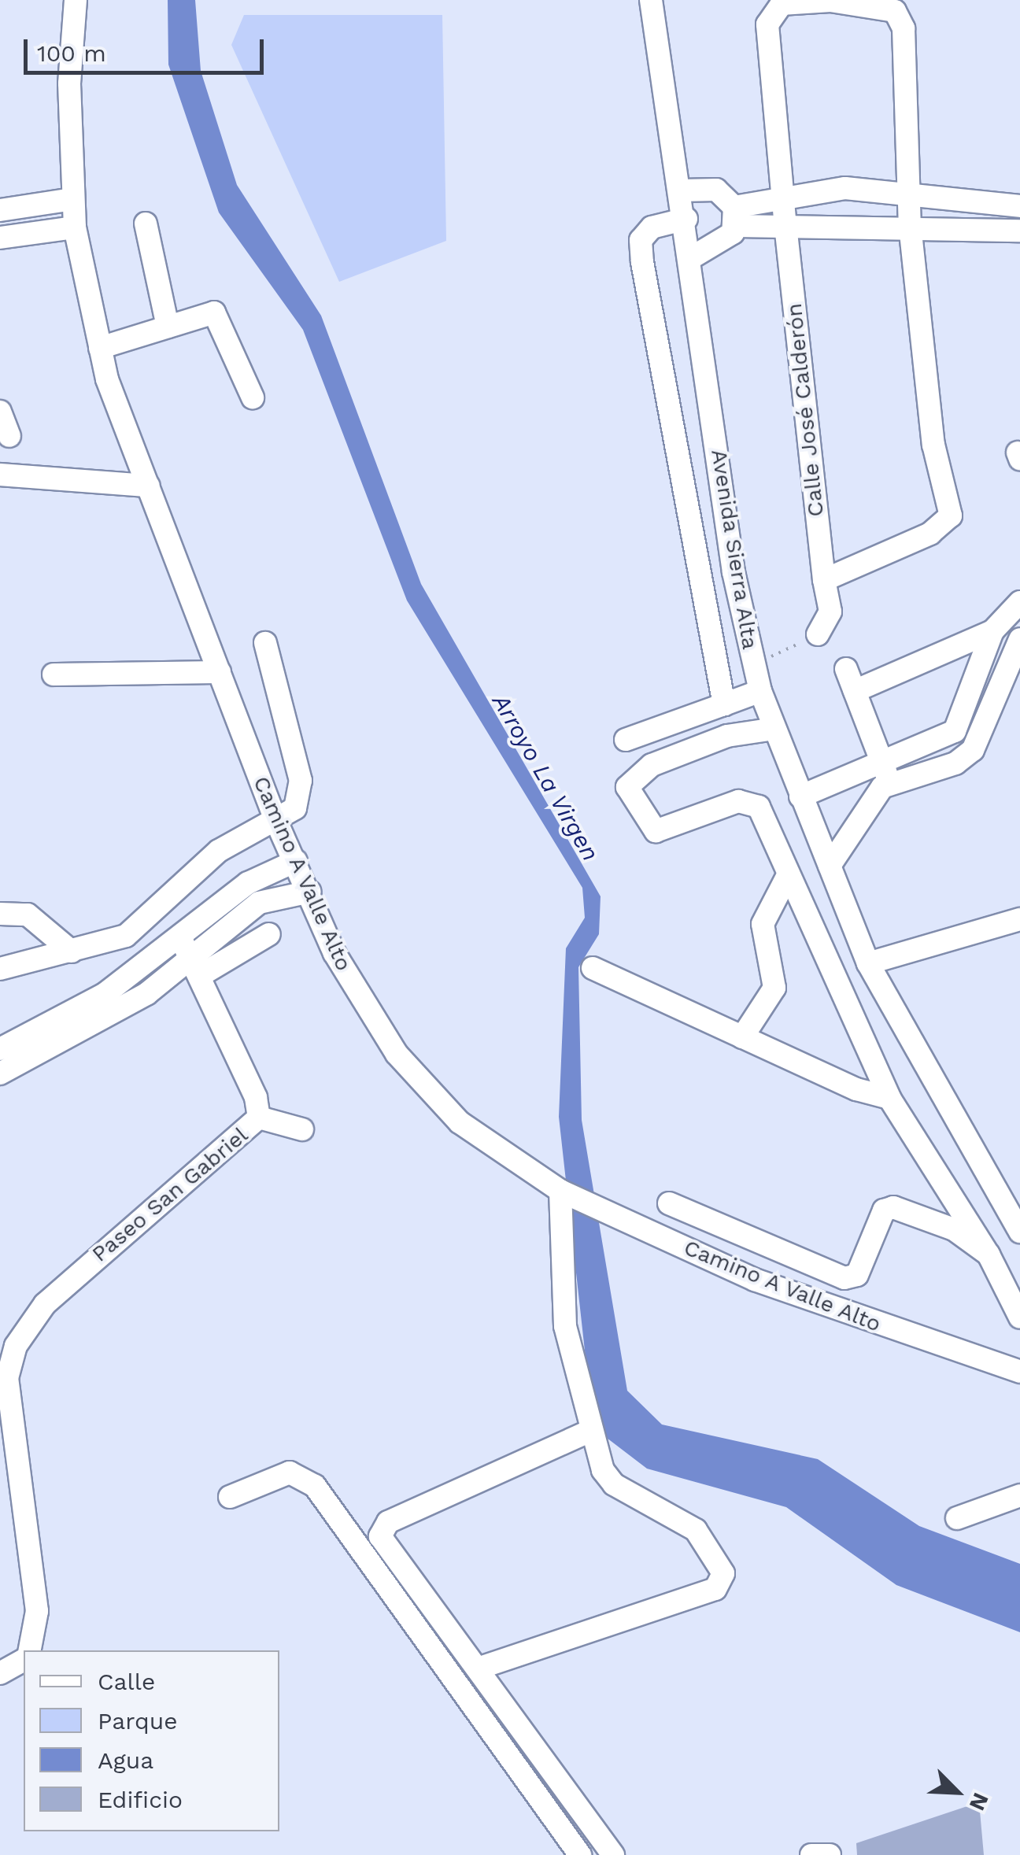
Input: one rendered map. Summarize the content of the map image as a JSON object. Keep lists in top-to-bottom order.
{
  "streets": {
    "street": [
      "Calle José Calderón",
      "Avenida Sierra Alta",
      "Camino A Valle Alto",
      "Paseo San Gabriel"
    ]
  },
  "water": ["Arroyo La Virgen"],
  "legend": [
    "Calle",
    "Parque",
    "Agua",
    "Edificio"
  ],
  "scale_bar": "100 m",
  "north": "bottom right"
}
